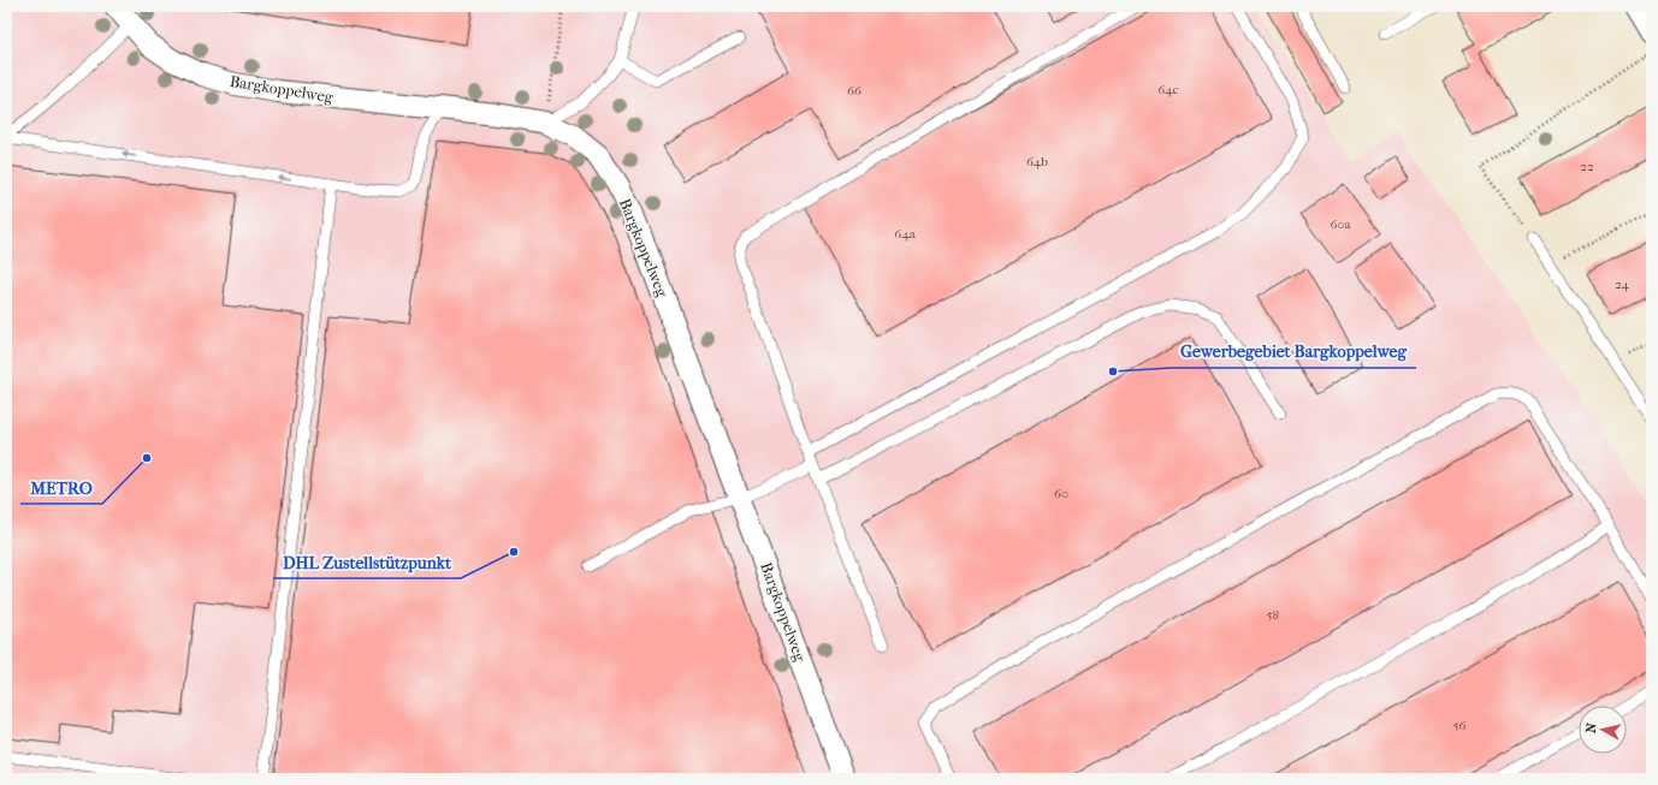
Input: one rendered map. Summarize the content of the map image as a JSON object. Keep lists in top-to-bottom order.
{
  "streets": {
    "street": ["Bargkoppelweg"]
  },
  "places": ["Gewerbegebiet Bargkoppelweg", "METRO", "DHL Zustellstützpunkt"],
  "house_numbers": [
    "64c",
    "66",
    "64b",
    "22",
    "60a",
    "64a",
    "24",
    "60",
    "58",
    "56"
  ],
  "north": "left"
}
